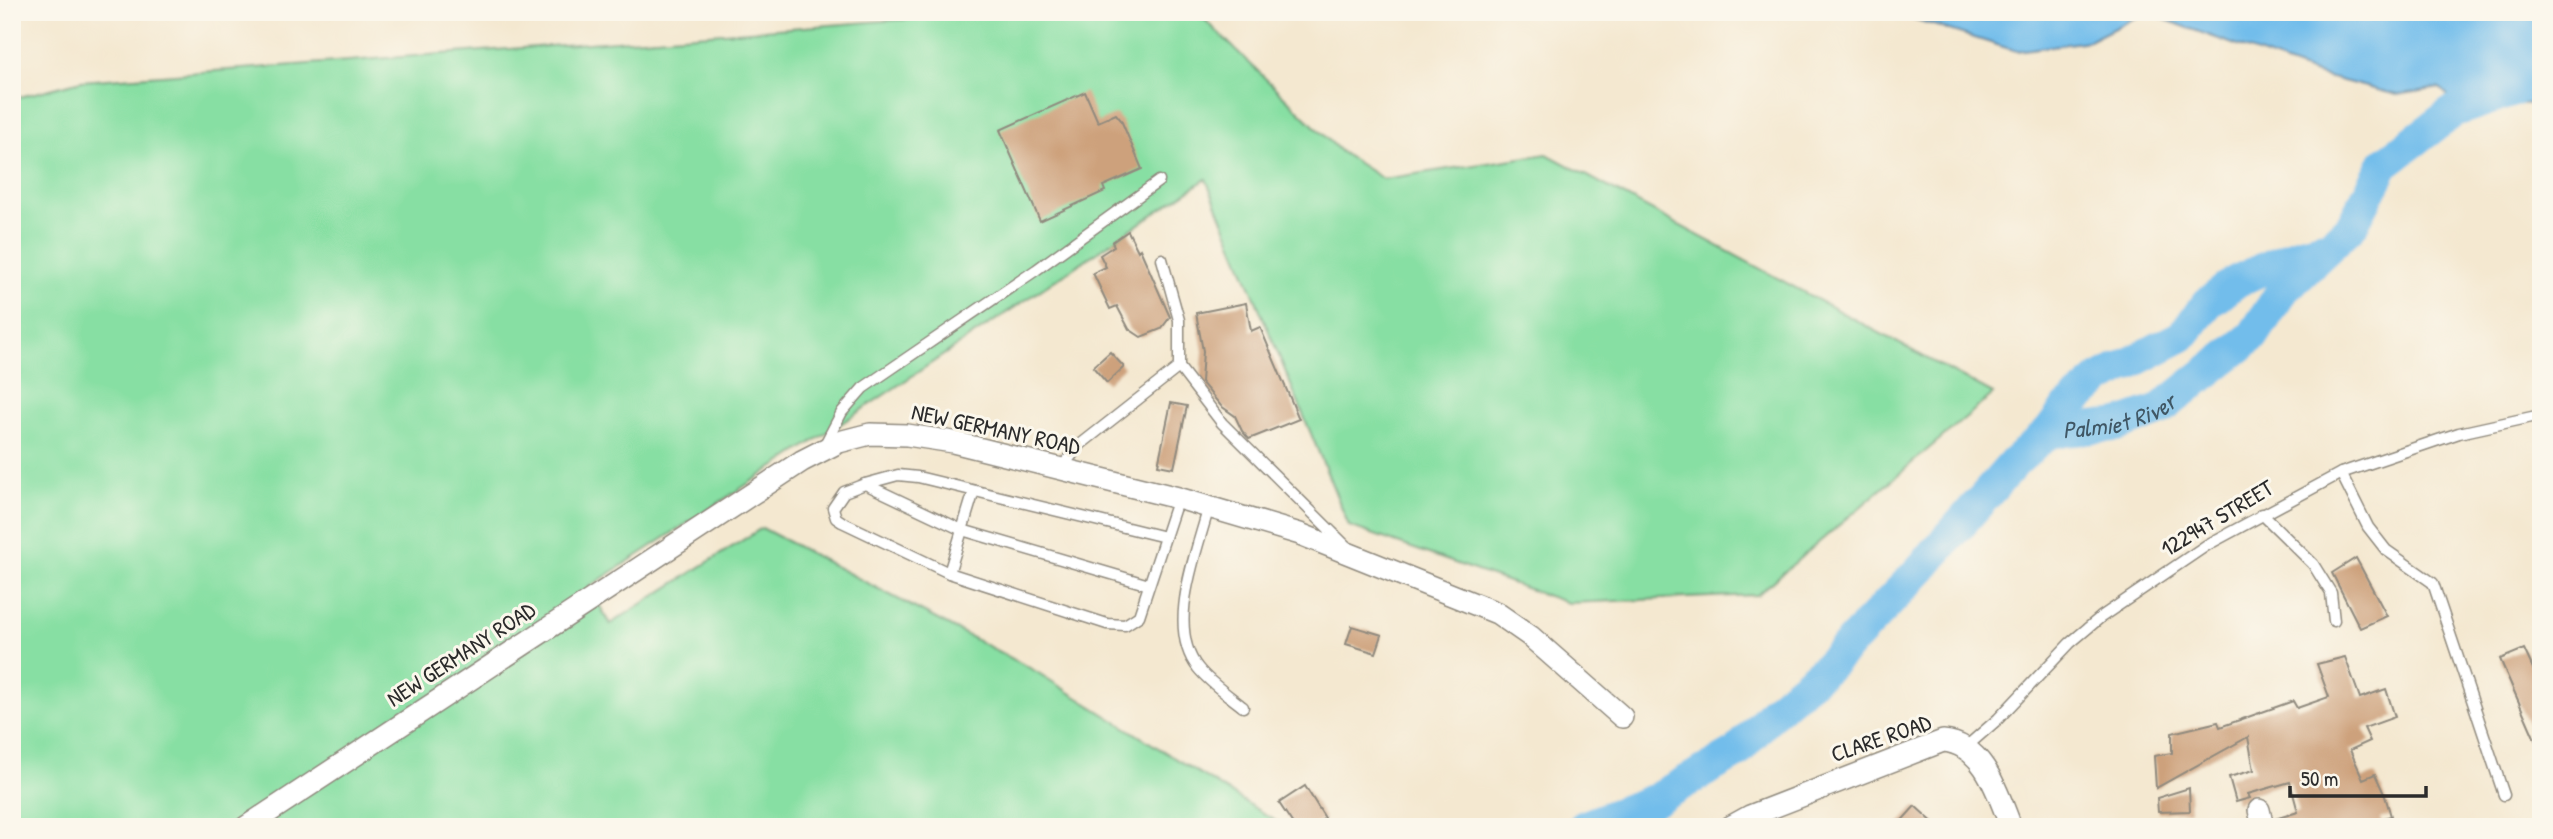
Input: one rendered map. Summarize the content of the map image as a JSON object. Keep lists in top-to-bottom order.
{
  "streets": {
    "street": ["NEW GERMANY ROAD", "CLARE ROAD"],
    "lane": ["122947 STREET"]
  },
  "crossings": [
    ["122947 STREET", "CLARE ROAD"]
  ],
  "water": ["Palmiet River"],
  "scale_bar": "50 m"
}
